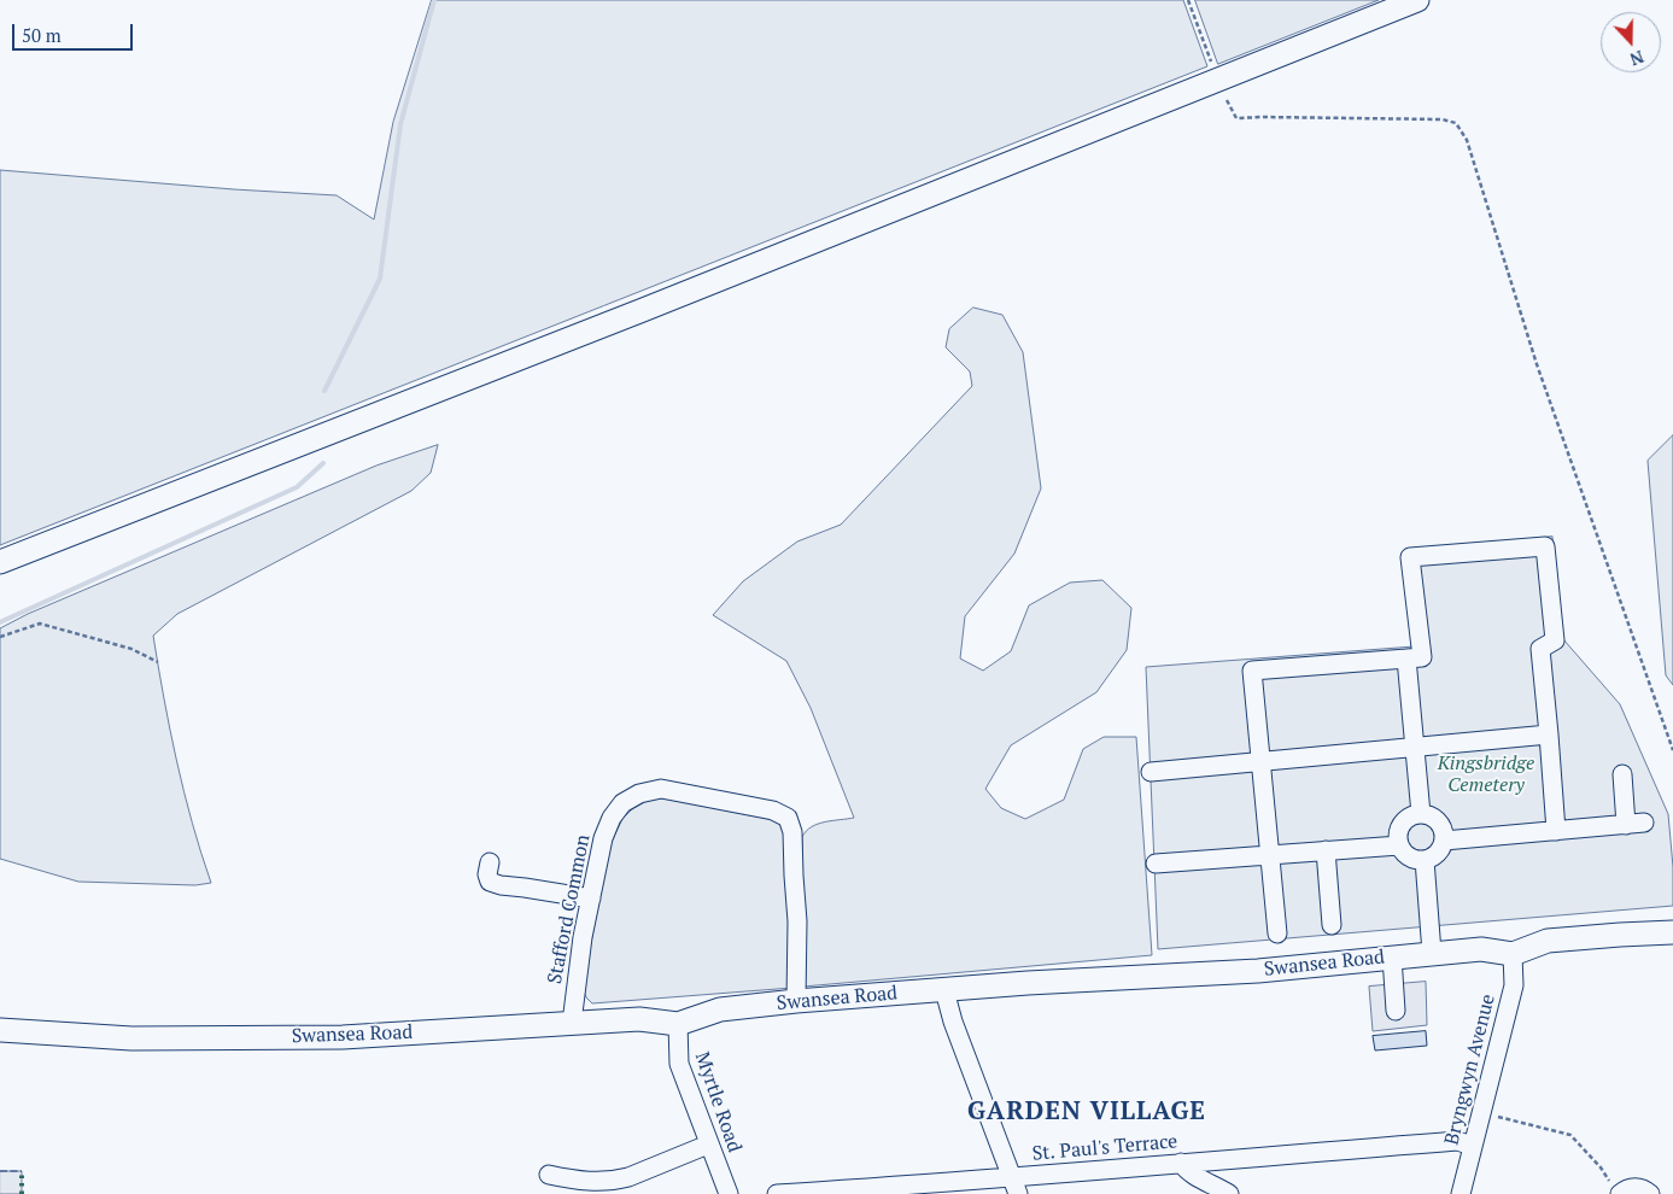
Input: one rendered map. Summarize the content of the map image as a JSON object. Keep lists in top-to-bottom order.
{
  "streets": {
    "main road": ["Swansea Road"],
    "street": [
      "Stafford Common",
      "Bryngwyn Avenue",
      "Myrtle Road",
      "St. Paul's Terrace"
    ]
  },
  "crossings": [
    ["Stafford Common", "Swansea Road"],
    ["Swansea Road", "Bryngwyn Avenue"],
    ["Swansea Road", "Myrtle Road"],
    ["Bryngwyn Avenue", "St. Paul's Terrace"]
  ],
  "districts": ["GARDEN VILLAGE"],
  "parks": ["Kingsbridge Cemetery"],
  "scale_bar": "50 m",
  "north": "bottom"
}
